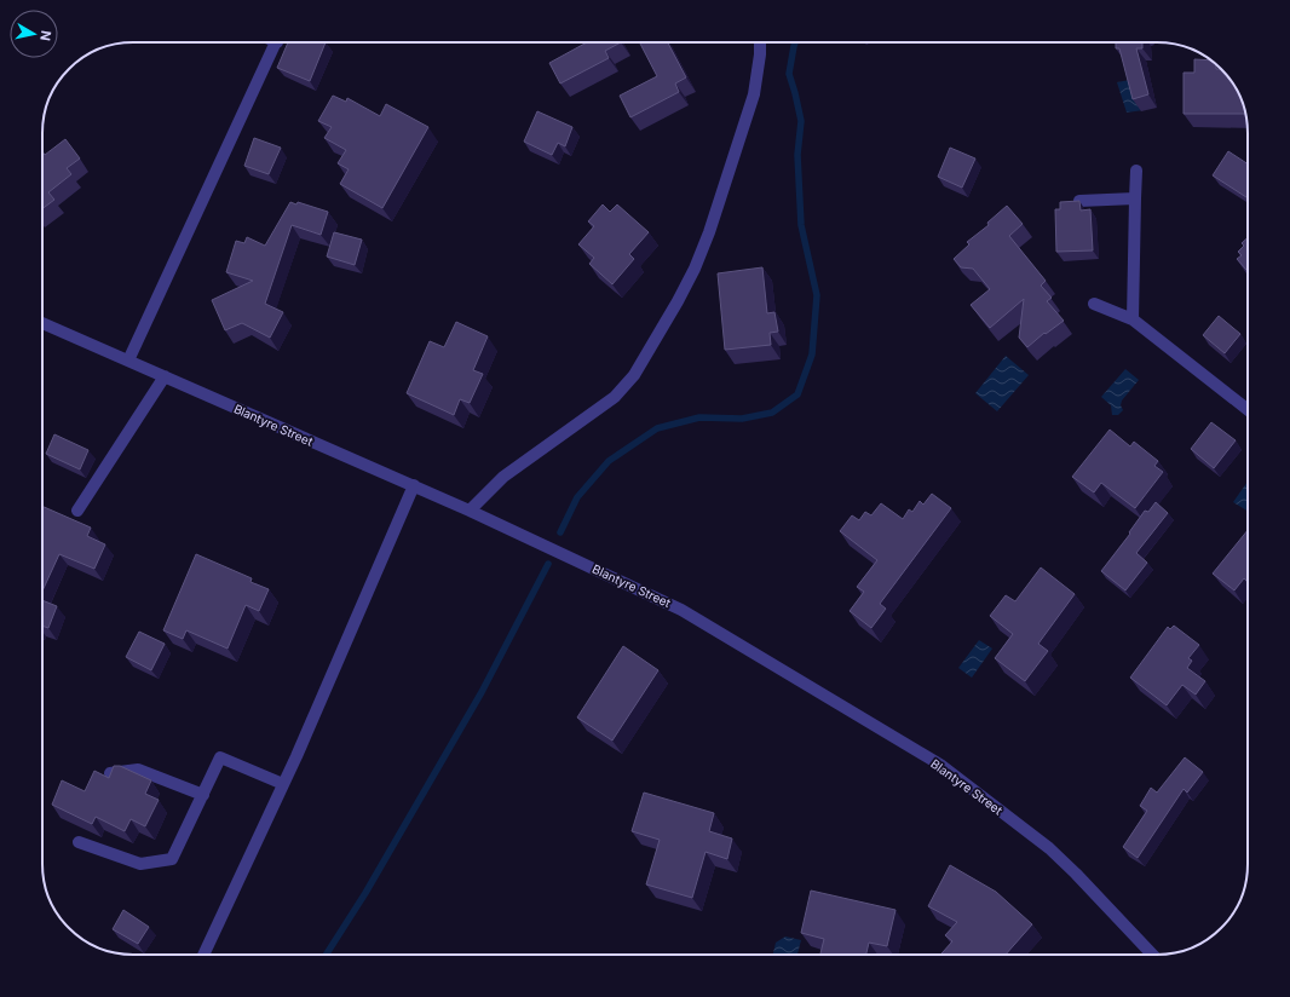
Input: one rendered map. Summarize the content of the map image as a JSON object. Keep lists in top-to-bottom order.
{
  "streets": {
    "street": ["Blantyre Street"]
  },
  "north": "right"
}
